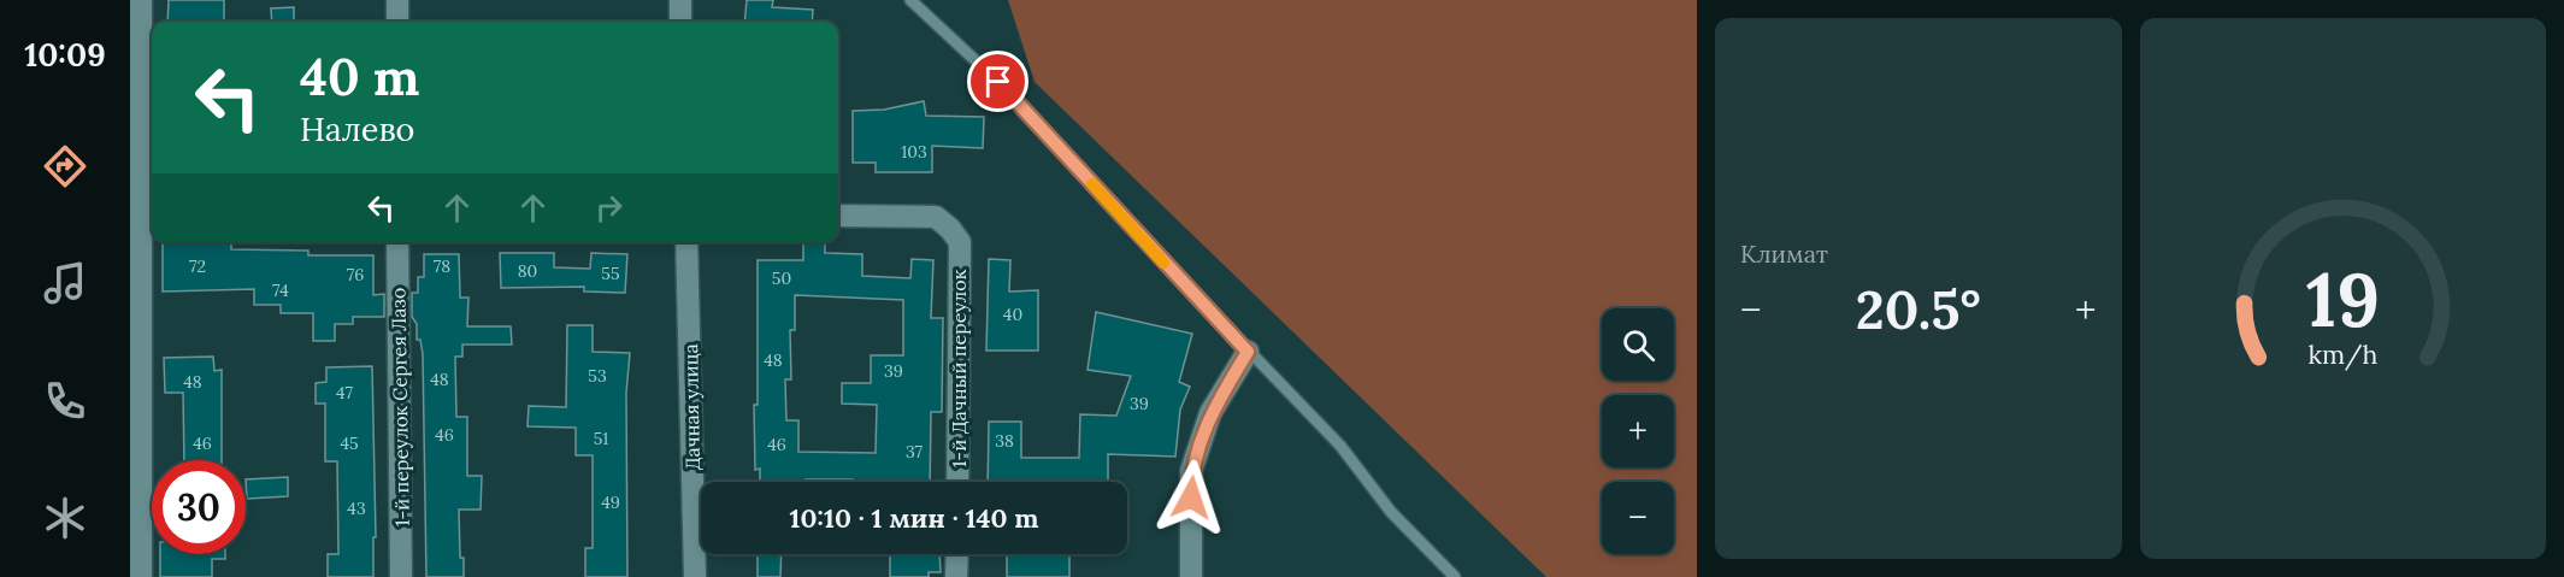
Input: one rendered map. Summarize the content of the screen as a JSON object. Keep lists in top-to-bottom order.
{
  "streets": {
    "street": ["1-й Дачный переулок", "1-й переулок Сергея Лазо", "Дачная улица"]
  },
  "house_numbers": [
    "103",
    "72",
    "78",
    "80",
    "55",
    "76",
    "50",
    "74",
    "40",
    "48",
    "39",
    "53",
    "48",
    "48",
    "47",
    "39",
    "46",
    "51",
    "38",
    "46",
    "45",
    "46",
    "37",
    "49",
    "43"
  ],
  "page": {
    "tabs": "10:09",
    "tile": "Климат",
    "turn": ["40 m", "Налево"],
    "heat": ["−", "20.5°", "+"],
    "map_buttons": ["+", "−"],
    "limit": "30",
    "trip": "10:10 · 1 мин · 140 m",
    "gauge": ["19", "km/h"]
  }
}
